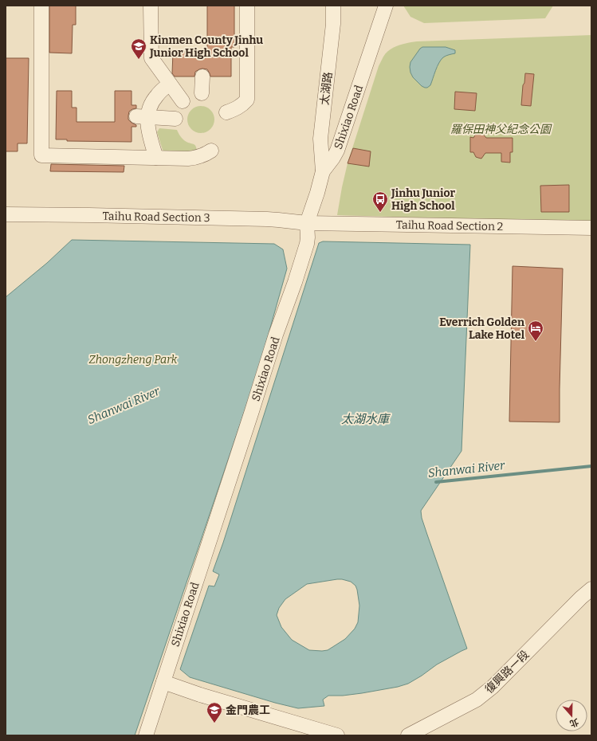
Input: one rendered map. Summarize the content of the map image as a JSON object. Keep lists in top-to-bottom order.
{
  "streets": {
    "street": [
      "太湖路",
      "Shixiao Road",
      "Taihu Road Section 3",
      "Taihu Road Section 2",
      "復興路一段"
    ]
  },
  "crossings": [
    ["太湖路", "Shixiao Road"],
    ["Shixiao Road", "Taihu Road Section 3"],
    ["Shixiao Road", "Taihu Road Section 2"],
    ["Taihu Road Section 3", "Taihu Road Section 2"]
  ],
  "water": ["Shanwai River", "太湖水庫"],
  "parks": ["羅保田神父紀念公園", "Zhongzheng Park"],
  "places": {
    "school or university": ["Kinmen County Jinhu Junior High School", "金門農工"],
    "bus stop": ["Jinhu Junior High School"],
    "hotel": ["Everrich Golden Lake Hotel"]
  },
  "north": "bottom"
}
